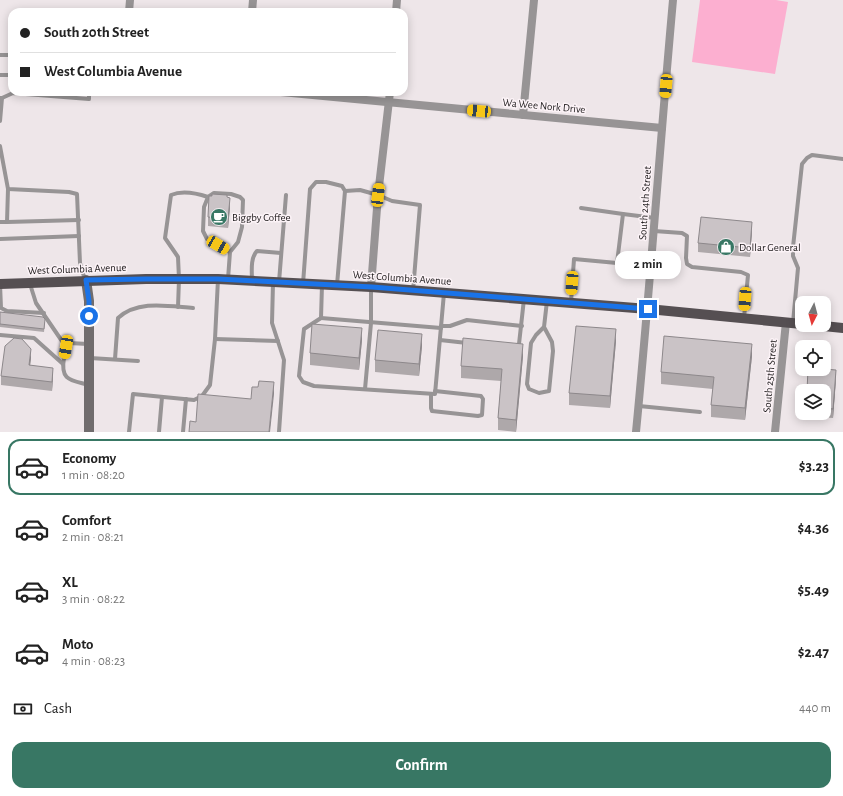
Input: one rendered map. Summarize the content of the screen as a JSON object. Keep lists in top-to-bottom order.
{
  "streets": {
    "main road": ["West Columbia Avenue"],
    "street": ["Wa Wee Nork Drive", "South 24th Street", "South 25th Street"]
  },
  "crossings": [
    ["Wa Wee Nork Drive", "South 24th Street"],
    ["South 24th Street", "West Columbia Avenue"],
    ["West Columbia Avenue", "South 25th Street"]
  ],
  "places": {
    "cafe": ["Biggby Coffee"],
    "shop": ["Dollar General"]
  },
  "north": "bottom",
  "page": {
    "banner": ["South 20th Street", "West Columbia Avenue"],
    "bubble": "2 min",
    "list": [
      {
        "name": "Economy",
        "note": "1 min · 08:20",
        "value": "$3.23"
      },
      {
        "name": "Comfort",
        "note": "2 min · 08:21",
        "value": "$4.36"
      },
      {
        "name": "XL",
        "note": "3 min · 08:22",
        "value": "$5.49"
      },
      {
        "name": "Moto",
        "note": "4 min · 08:23",
        "value": "$2.47"
      }
    ],
    "pay": ["Cash", "440 m"],
    "buttons": "Confirm"
  }
}
